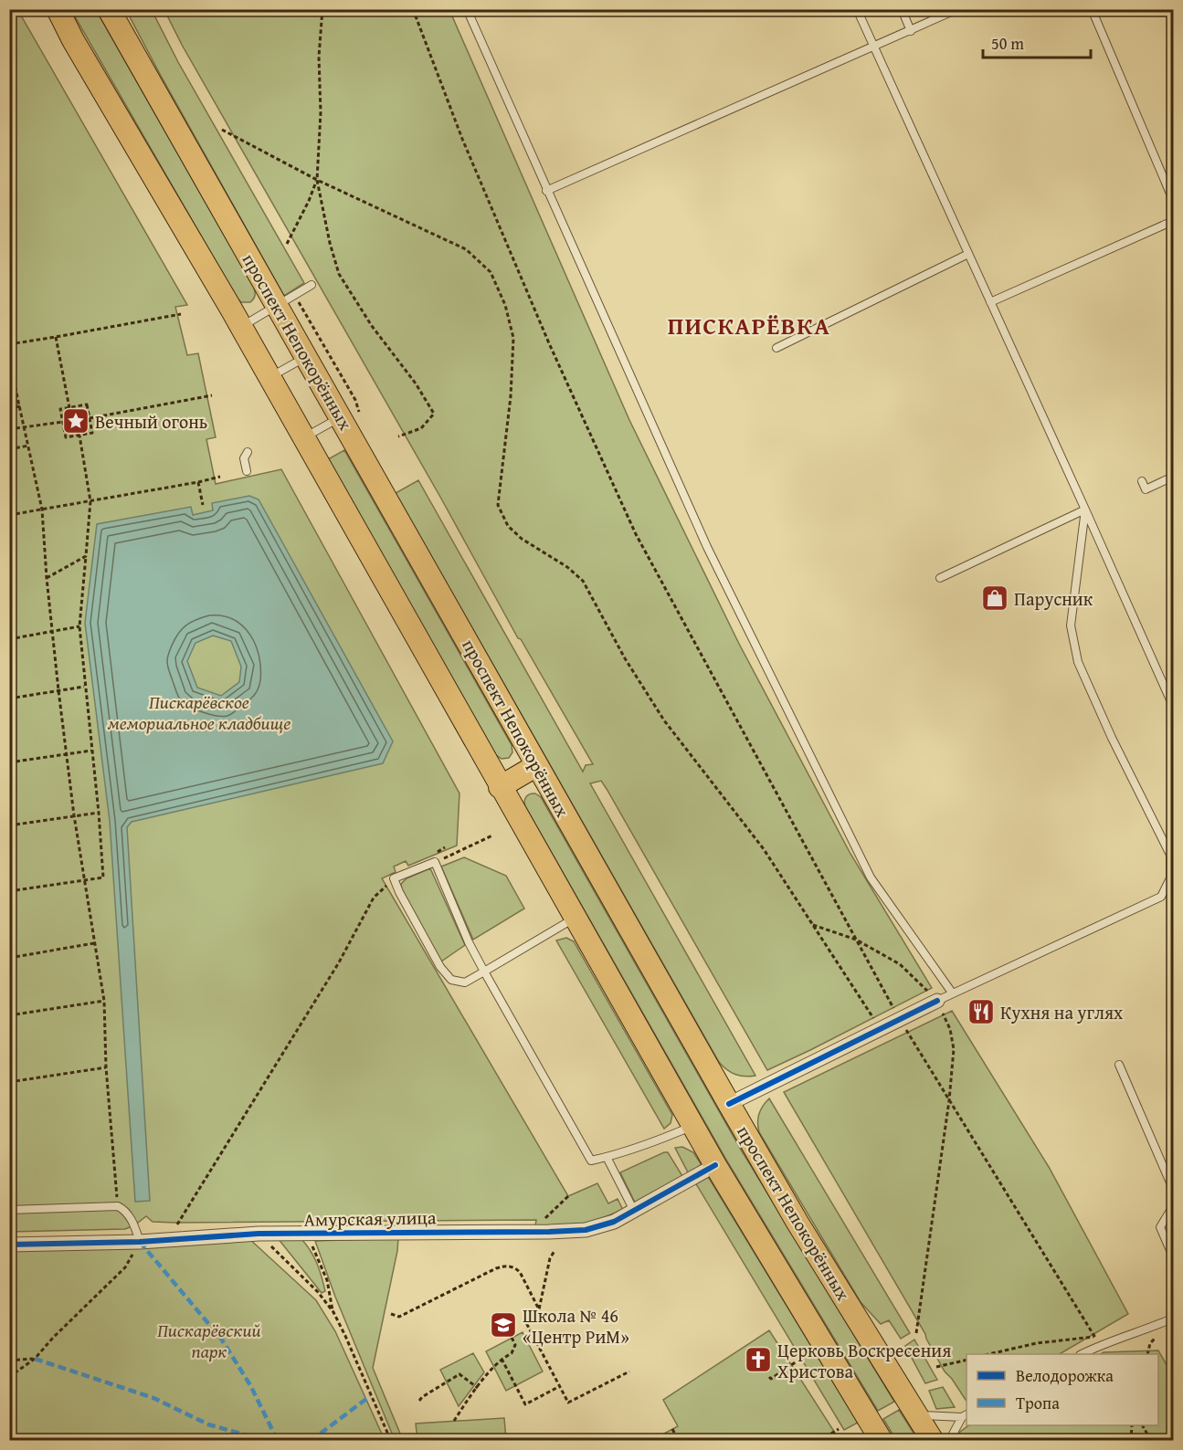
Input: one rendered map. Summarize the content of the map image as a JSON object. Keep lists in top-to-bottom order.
{
  "streets": {
    "main road": ["проспект Непокорённых"],
    "street": ["Амурская улица"]
  },
  "districts": ["ПИСКАРЁВКА"],
  "parks": ["Пискарёвское мемориальное кладбище", "Пискарёвский парк"],
  "places": {
    "place": ["Вечный огонь"],
    "shop": ["Парусник"],
    "restaurant": ["Кухня на углях"],
    "school or university": ["Школа № 46 «Центр РиМ»"],
    "church": ["Церковь Воскресения Христова"]
  },
  "legend": ["Велодорожка", "Тропа"],
  "scale_bar": "50 m"
}
